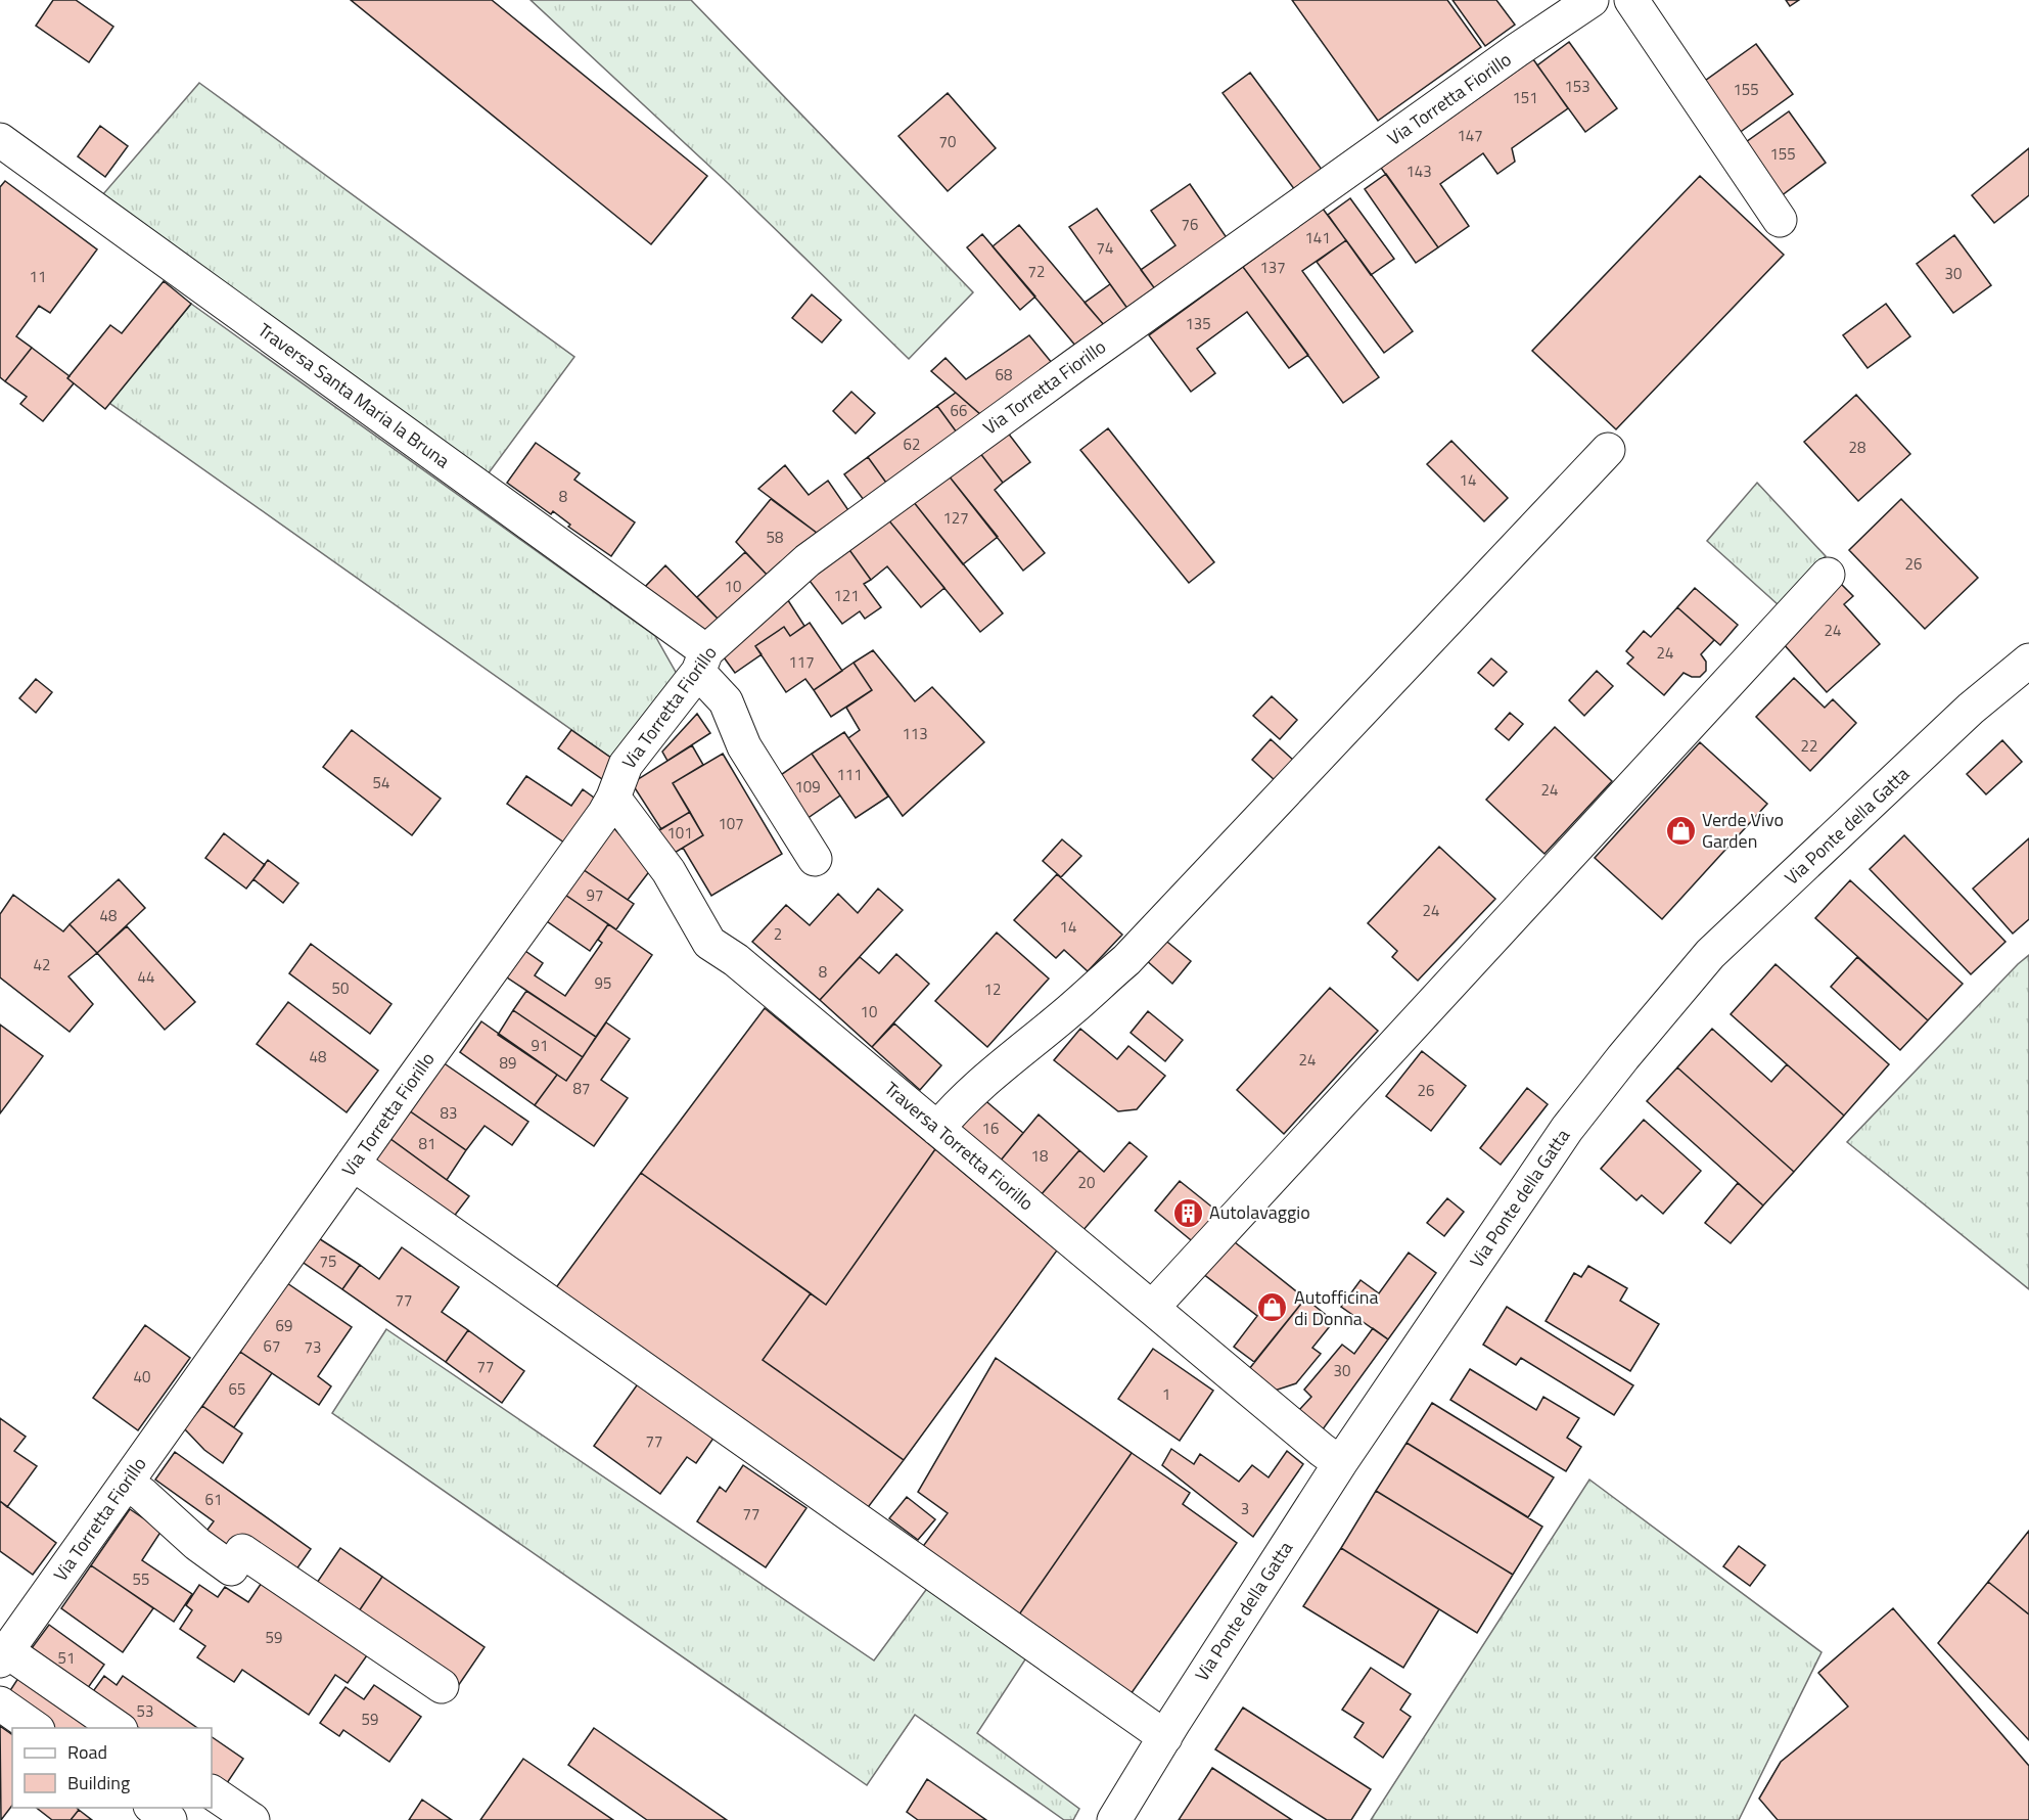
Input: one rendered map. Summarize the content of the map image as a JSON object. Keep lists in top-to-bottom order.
{
  "streets": {
    "street": [
      "Via Torretta Fiorillo",
      "Traversa Santa Maria la Bruna",
      "Via Ponte della Gatta",
      "Traversa Torretta Fiorillo"
    ]
  },
  "crossings": [
    ["Via Torretta Fiorillo", "Traversa Santa Maria la Bruna"],
    ["Via Torretta Fiorillo", "Traversa Torretta Fiorillo"],
    ["Via Ponte della Gatta", "Traversa Torretta Fiorillo"]
  ],
  "places": {
    "shop": ["Verde Vivo Garden", "Autofficina di Donna"],
    "building": ["Autolavaggio"]
  },
  "house_numbers": [
    "153",
    "155",
    "151",
    "147",
    "70",
    "155",
    "143",
    "76",
    "141",
    "74",
    "137",
    "72",
    "30",
    "11",
    "135",
    "68",
    "66",
    "62",
    "28",
    "14",
    "8",
    "127",
    "58",
    "26",
    "10",
    "121",
    "24",
    "24",
    "117",
    "113",
    "22",
    "111",
    "54",
    "109",
    "24",
    "107",
    "101",
    "97",
    "24",
    "48",
    "14",
    "2",
    "42",
    "8",
    "44",
    "95",
    "50",
    "12",
    "10",
    "91",
    "48",
    "24",
    "89",
    "87",
    "26",
    "83",
    "16",
    "81",
    "18",
    "20",
    "75",
    "77",
    "69",
    "67",
    "73",
    "77",
    "30",
    "40",
    "65",
    "1",
    "77",
    "61",
    "3",
    "77",
    "55",
    "59",
    "51",
    "53",
    "59"
  ],
  "legend": ["Road", "Building"]
}
